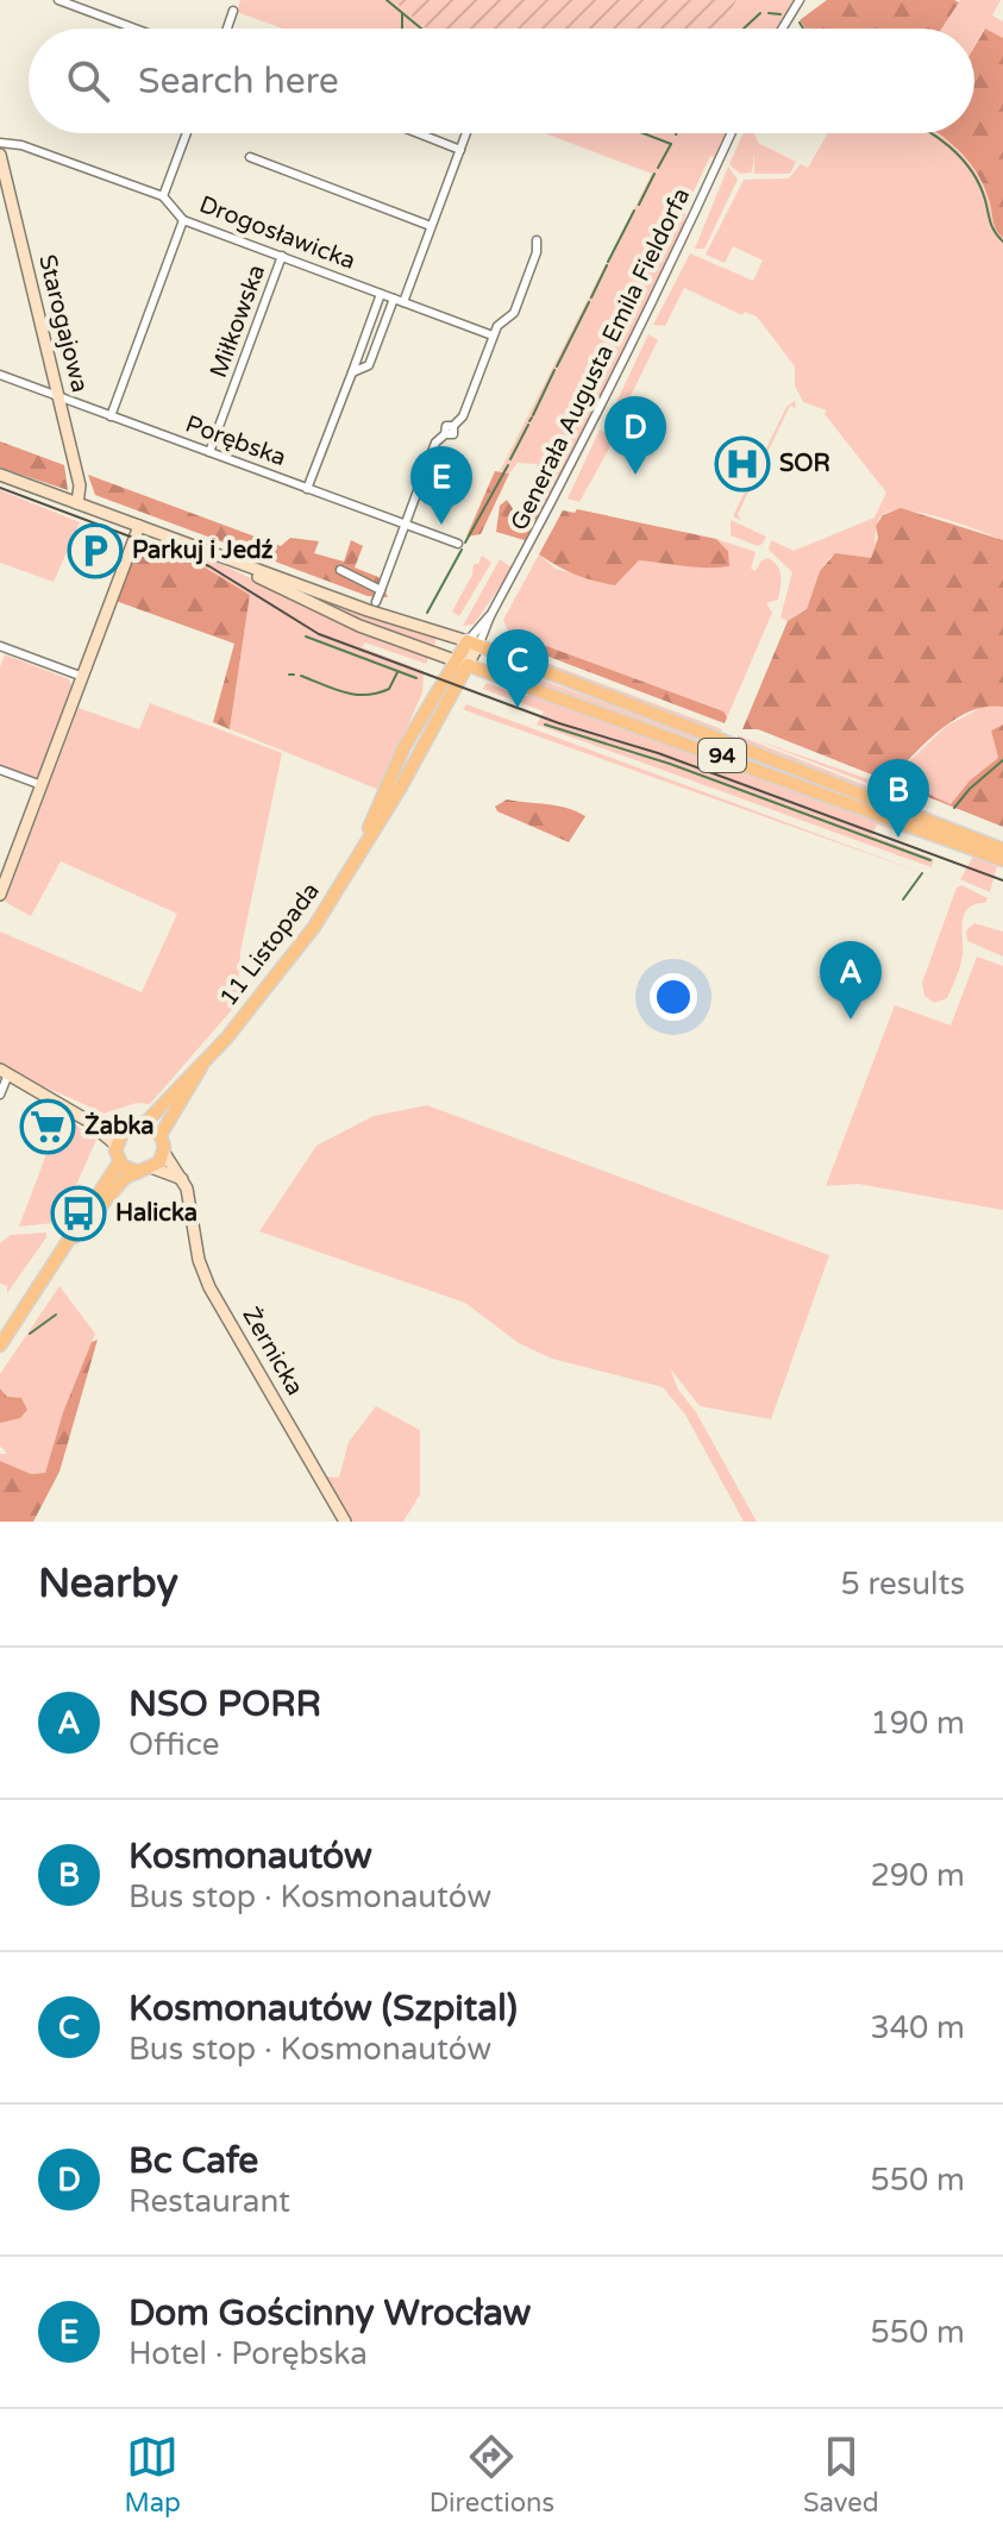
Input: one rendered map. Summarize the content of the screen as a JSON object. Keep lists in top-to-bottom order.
{
  "streets": {
    "main road": ["94", "11 Listopada"],
    "street": [
      "Drogosławicka",
      "Miłkowska",
      "Starogajowa",
      "Generała Augusta Emila Fieldorfa",
      "Porębska",
      "Żernicka"
    ]
  },
  "crossings": [
    ["Drogosławicka", "Miłkowska"],
    ["Miłkowska", "Porębska"],
    ["Starogajowa", "Porębska"],
    ["Generała Augusta Emila Fieldorfa", "94"],
    ["Generała Augusta Emila Fieldorfa", "11 Listopada"],
    ["94", "11 Listopada"]
  ],
  "places": {
    "hospital": ["SOR"],
    "parking": ["Parkuj i Jedź"],
    "supermarket": ["Żabka"],
    "bus stop": ["Halicka"]
  },
  "page": {
    "search": "Search here",
    "pins": [
      "D",
      "E",
      "C",
      "B",
      "A"
    ],
    "heading": ["Nearby", "5 results"],
    "list": [
      {
        "mark": "A",
        "name": "NSO PORR",
        "note": "Office",
        "value": "190 m"
      },
      {
        "mark": "B",
        "name": "Kosmonautów",
        "note": "Bus stop · Kosmonautów",
        "value": "290 m"
      },
      {
        "mark": "C",
        "name": "Kosmonautów (Szpital)",
        "note": "Bus stop · Kosmonautów",
        "value": "340 m"
      },
      {
        "mark": "D",
        "name": "Bc Cafe",
        "note": "Restaurant",
        "value": "550 m"
      },
      {
        "mark": "E",
        "name": "Dom Gościnny Wrocław",
        "note": "Hotel · Porębska",
        "value": "550 m"
      }
    ],
    "nav": ["Map", "Directions", "Saved"]
  }
}
